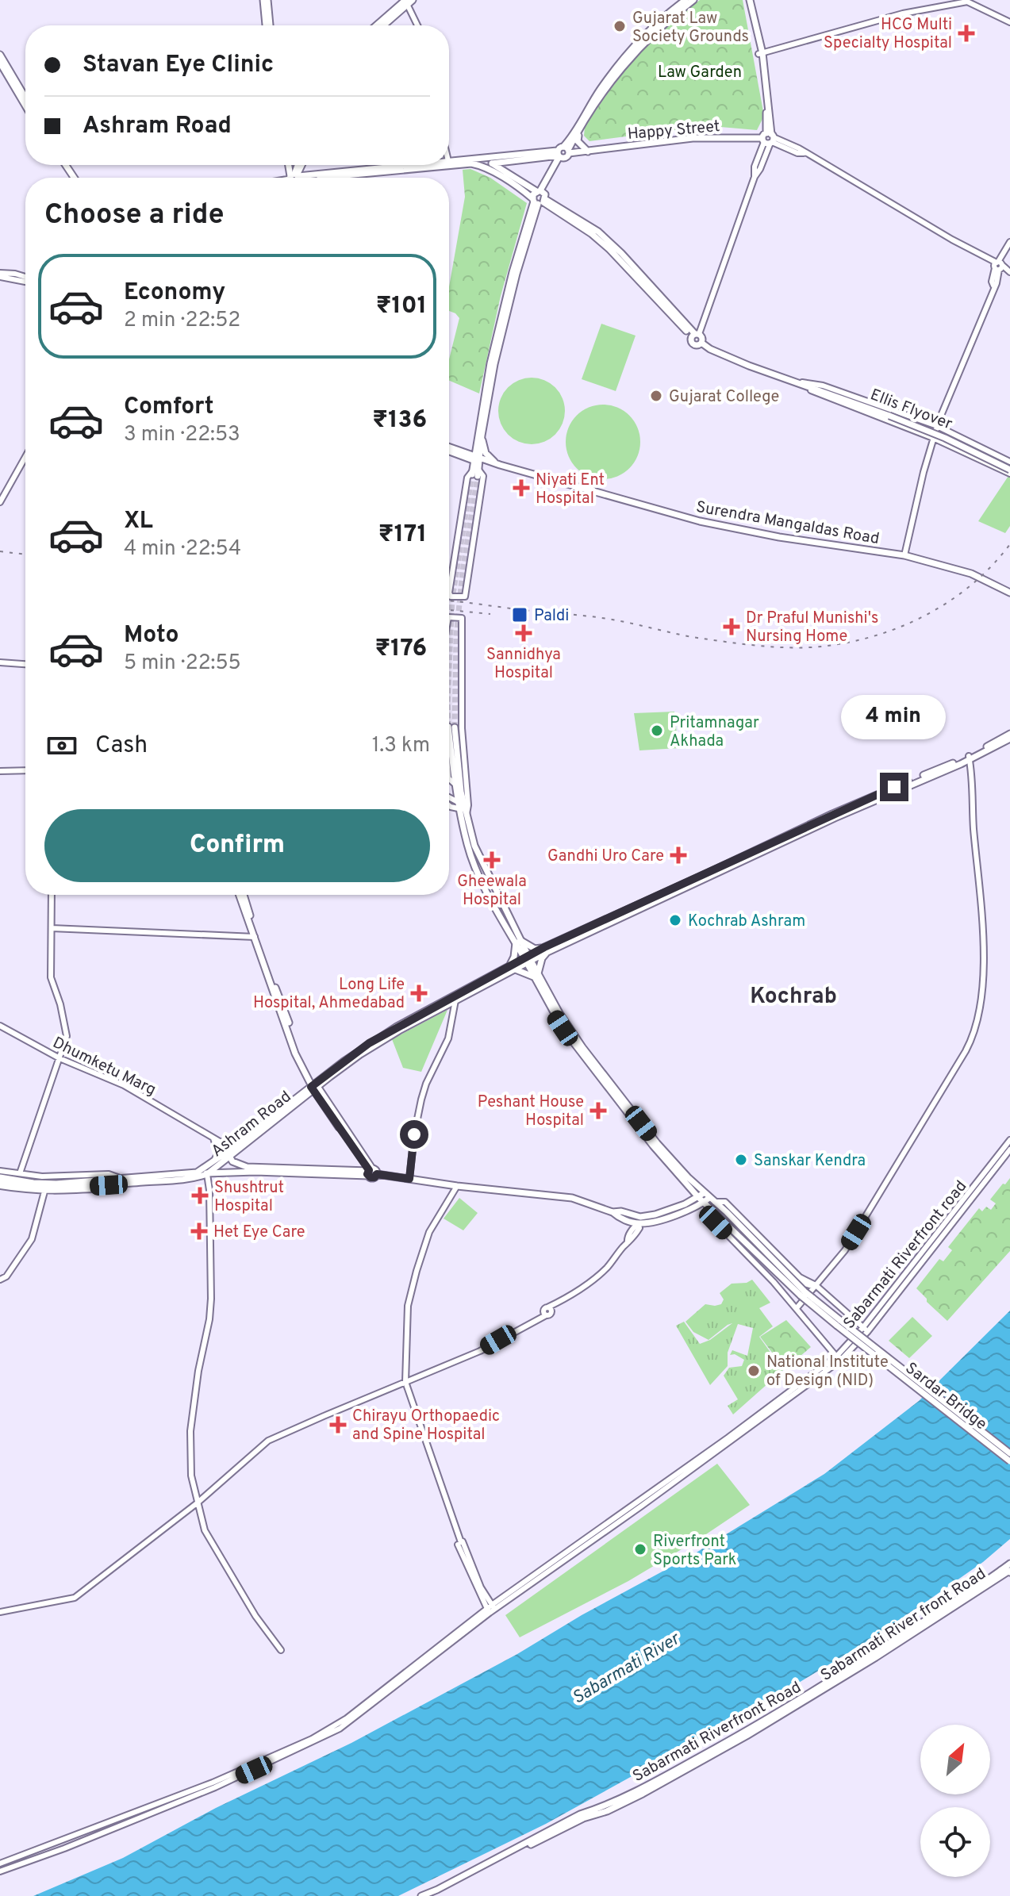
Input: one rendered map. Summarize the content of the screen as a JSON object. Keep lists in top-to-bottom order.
{
  "streets": {
    "main road": [
      "Happy Street",
      "Ellis Flyover",
      "Surendra Mangaldas Road",
      "Ashram Road",
      "Sardar Bridge",
      "Sabarmati River front Road",
      "Sabarmati Riverfront Road"
    ],
    "street": ["Dhumketu Marg", "Sabarmati Riverfront road"]
  },
  "crossings": [
    ["Dhumketu Marg", "Ashram Road"],
    ["Sabarmati River front Road", "Sabarmati Riverfront Road"]
  ],
  "districts": ["Kochrab"],
  "water": ["Sabarmati River"],
  "parks": ["Law Garden"],
  "places": {
    "other": [
      "Gujarat Law Society Grounds",
      "Gujarat College",
      "Pritamnagar Akhada",
      "Kochrab Ashram",
      "Sanskar Kendra",
      "National Institute of Design (NID)",
      "Riverfront Sports Park"
    ],
    "health": [
      "HCG Multi Specialty Hospital",
      "Niyati Ent Hospital",
      "Dr Praful Munishi's Nursing Home",
      "Sannidhya Hospital",
      "Gandhi Uro Care",
      "Gheewala Hospital",
      "Long Life Hospital, Ahmedabad",
      "Peshant House Hospital",
      "Shushtrut Hospital",
      "Het Eye Care",
      "Chirayu Orthopaedic and Spine Hospital"
    ],
    "transit": ["Paldi"]
  },
  "north": "top right",
  "page": {
    "banner": ["Stavan Eye Clinic", "Ashram Road"],
    "heading": "Choose a ride",
    "list": [
      {
        "name": "Economy",
        "note": "2 min · 22:52",
        "value": "₹101"
      },
      {
        "name": "Comfort",
        "note": "3 min · 22:53",
        "value": "₹136"
      },
      {
        "name": "XL",
        "note": "4 min · 22:54",
        "value": "₹171"
      },
      {
        "name": "Moto",
        "note": "5 min · 22:55",
        "value": "₹176"
      }
    ],
    "bubble": "4 min",
    "pay": ["Cash", "1.3 km"],
    "buttons": "Confirm"
  }
}
